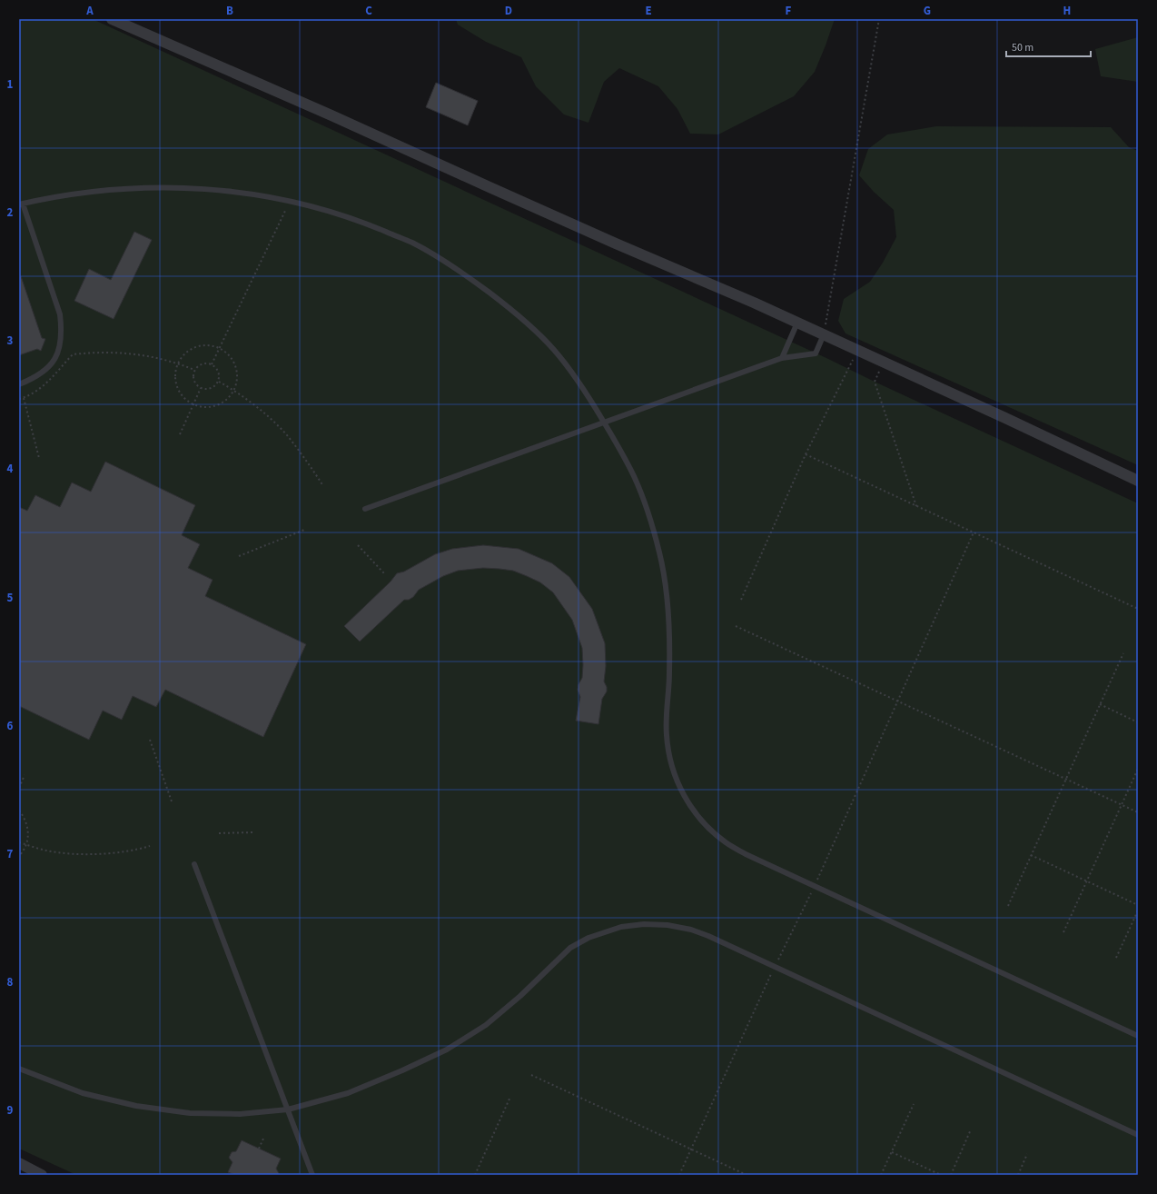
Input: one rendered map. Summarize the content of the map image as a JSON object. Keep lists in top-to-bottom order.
{
  "scale_bar": "50 m",
  "grid": {
    "columns": [
      "A",
      "B",
      "C",
      "D",
      "E",
      "F",
      "G",
      "H"
    ],
    "rows": [
      "1",
      "2",
      "3",
      "4",
      "5",
      "6",
      "7",
      "8",
      "9"
    ]
  }
}
